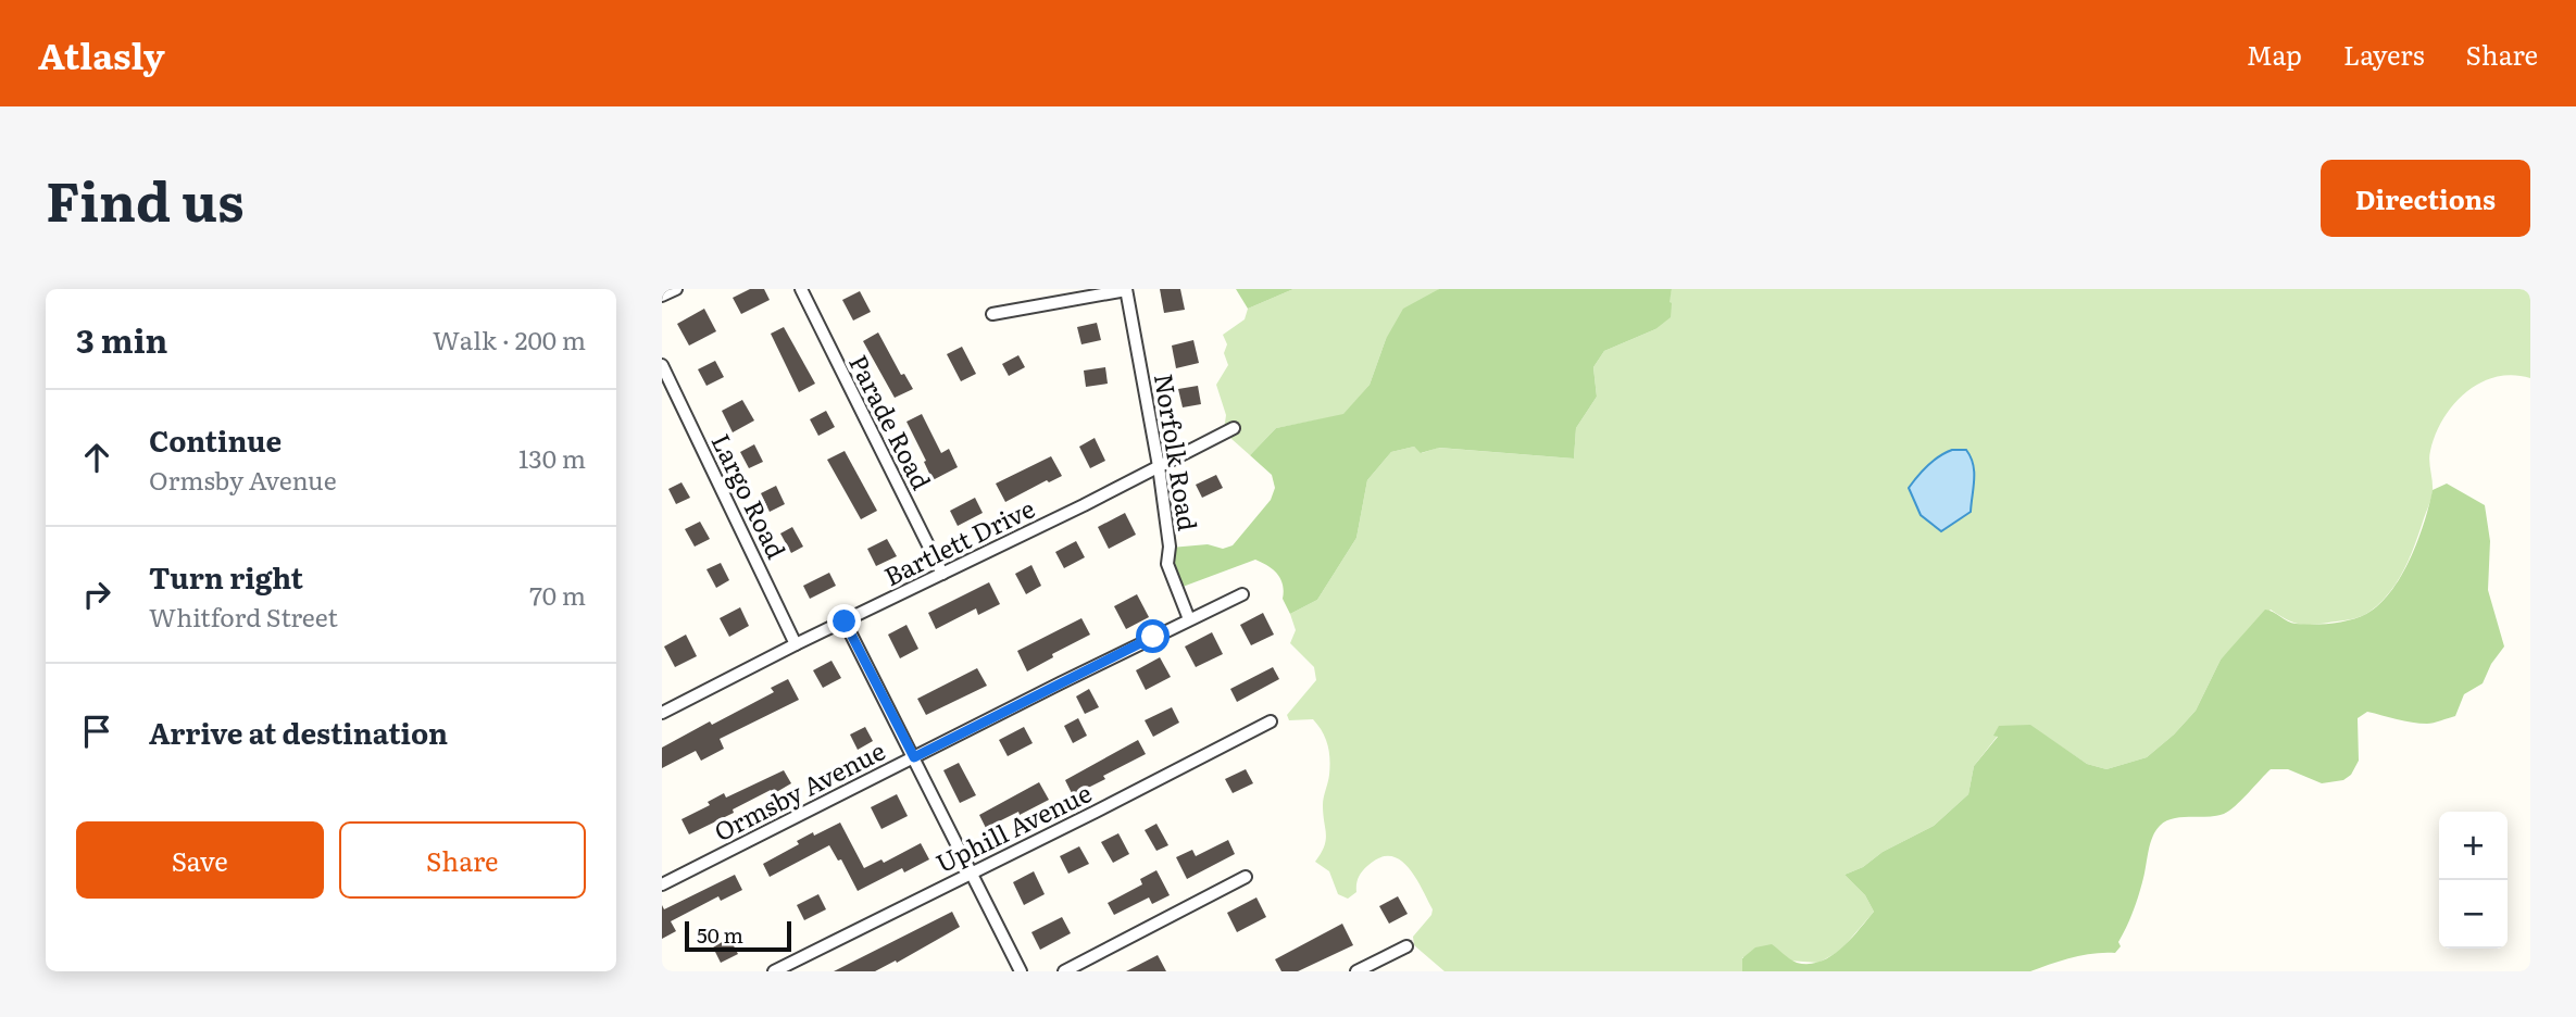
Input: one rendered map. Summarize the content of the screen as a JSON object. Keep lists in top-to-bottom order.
{
  "streets": {
    "street": [
      "Parade Road",
      "Norfolk Road",
      "Largo Road",
      "Bartlett Drive",
      "Ormsby Avenue",
      "Uphill Avenue"
    ]
  },
  "crossings": [
    ["Parade Road", "Bartlett Drive"],
    ["Norfolk Road", "Bartlett Drive"],
    ["Norfolk Road", "Ormsby Avenue"],
    ["Largo Road", "Bartlett Drive"]
  ],
  "scale_bar": "50 m",
  "page": {
    "header": "Atlasly",
    "nav": ["Map", "Layers", "Share"],
    "title": "Find us",
    "buttons": [
      "Directions",
      ["Save", "Share"]
    ],
    "heading": ["3 min", "Walk · 200 m"],
    "list": [
      ["Continue", "Ormsby Avenue", "130 m"],
      ["Turn right", "Whitford Street", "70 m"],
      "Arrive at destination"
    ],
    "map_buttons": ["+", "−"],
    "scale": "50 m"
  }
}
